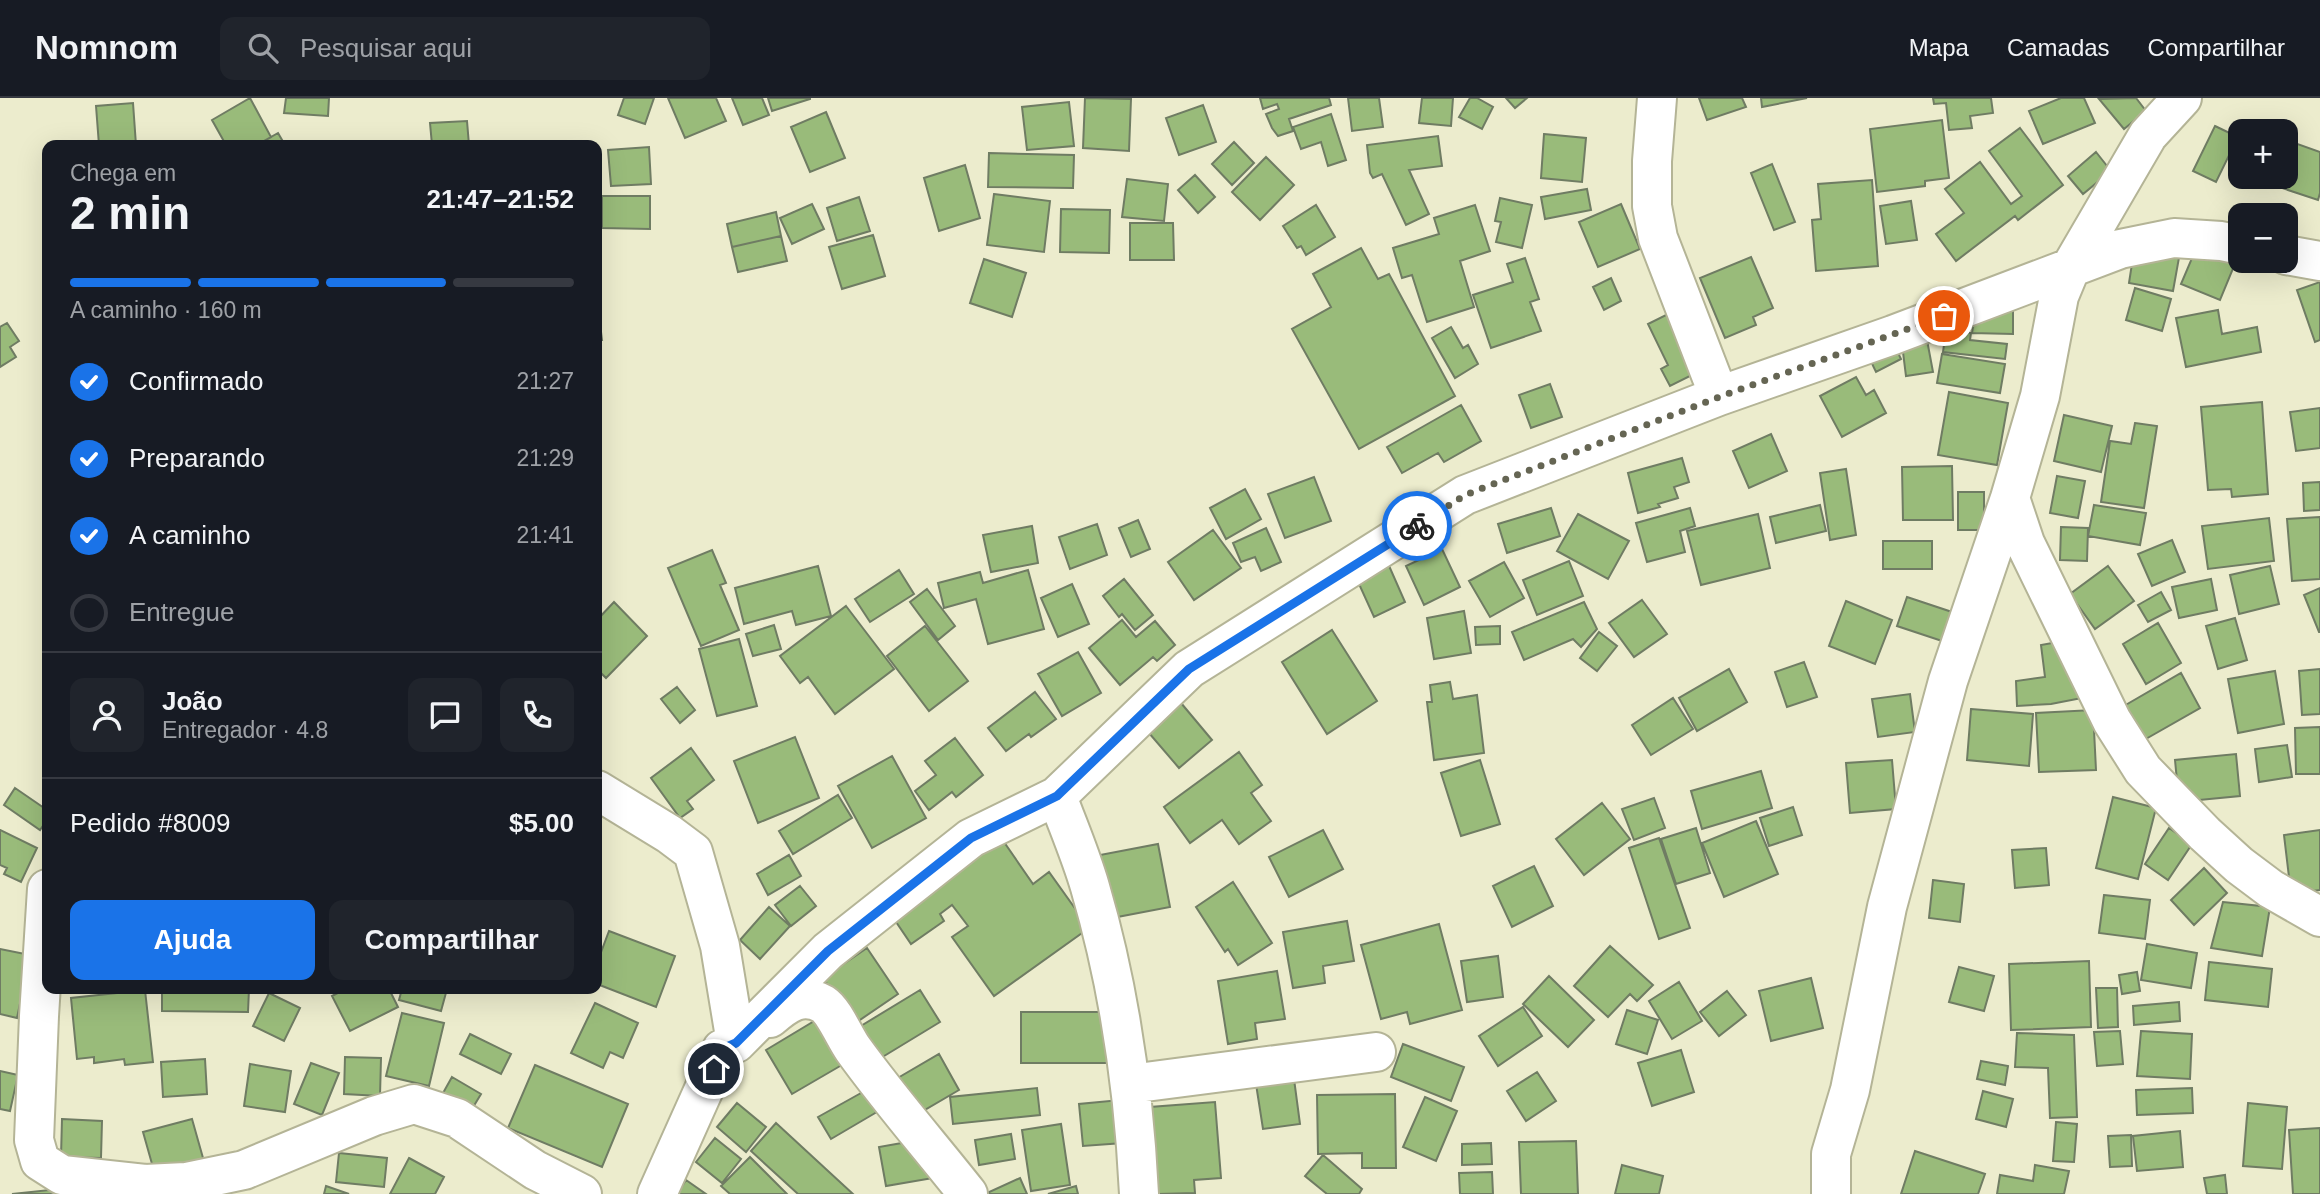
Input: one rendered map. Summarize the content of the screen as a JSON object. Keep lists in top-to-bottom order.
{
  "page": {
    "header": "Nomnom",
    "search": "Pesquisar aqui",
    "nav": ["Mapa", "Camadas", "Compartilhar"],
    "map_buttons": ["+", "−"],
    "heading": ["2 min", "Chega em", "21:47–21:52"],
    "panel": [
      "João",
      "Entregador · 4.8",
      "Pedido #8009",
      "$5.00"
    ],
    "bar": "A caminho · 160 m",
    "list": [
      ["Confirmado", "21:27"],
      ["Preparando", "21:29"],
      ["A caminho", "21:41"],
      "Entregue"
    ],
    "buttons": ["Ajuda", "Compartilhar"]
  }
}
